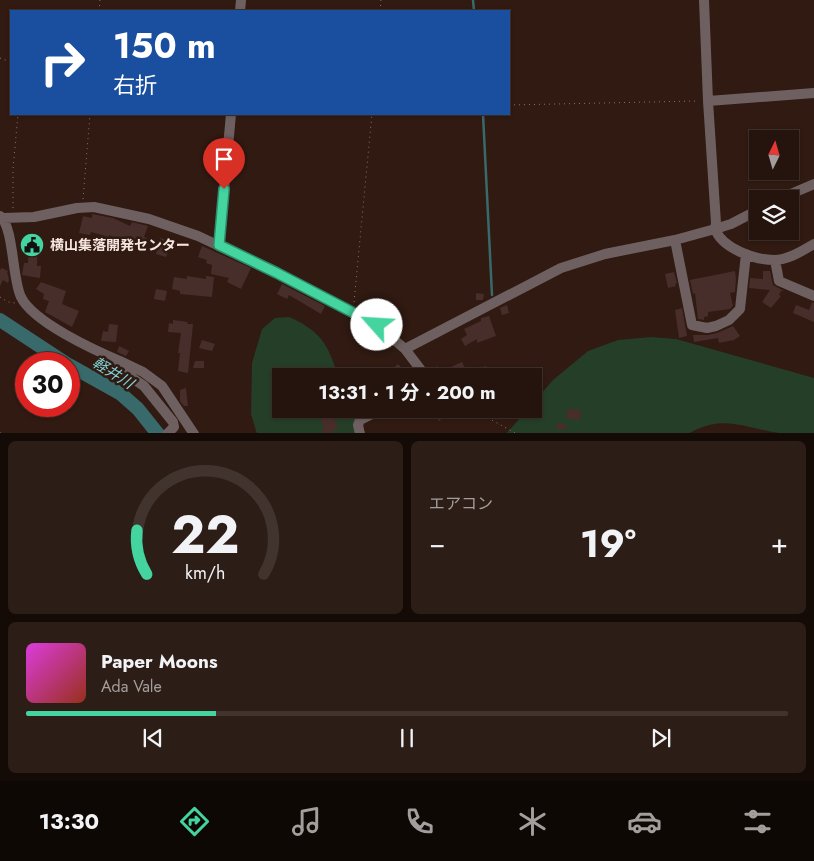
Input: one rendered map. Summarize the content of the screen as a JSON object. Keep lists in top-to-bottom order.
{
  "water": ["軽井川"],
  "places": {
    "public building": ["横山集落開発センター"]
  },
  "north": "top",
  "page": {
    "turn": ["150 m", "右折"],
    "limit": "30",
    "trip": "13:31 · 1 分 · 200 m",
    "tile": "エアコン",
    "heat": ["−", "19°", "+"],
    "song": ["Paper Moons", "Ada Vale"],
    "tabs": "13:30",
    "gauge": ["22", "km/h"]
  }
}
